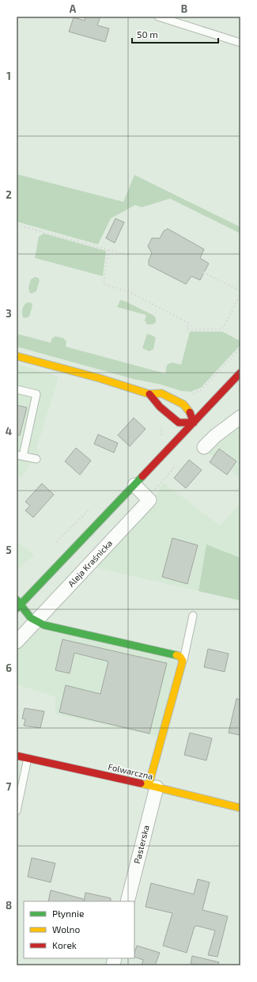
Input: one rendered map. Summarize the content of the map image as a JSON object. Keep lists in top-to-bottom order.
{
  "streets": {
    "street": ["Aleja Kraśnicka", "Folwarczna", "Pasterska"]
  },
  "crossings": [
    ["Folwarczna", "Pasterska"]
  ],
  "legend": ["Płynnie", "Wolno", "Korek"],
  "scale_bar": "50 m",
  "grid": {
    "columns": ["A", "B"],
    "rows": [
      "1",
      "2",
      "3",
      "4",
      "5",
      "6",
      "7",
      "8"
    ]
  }
}
